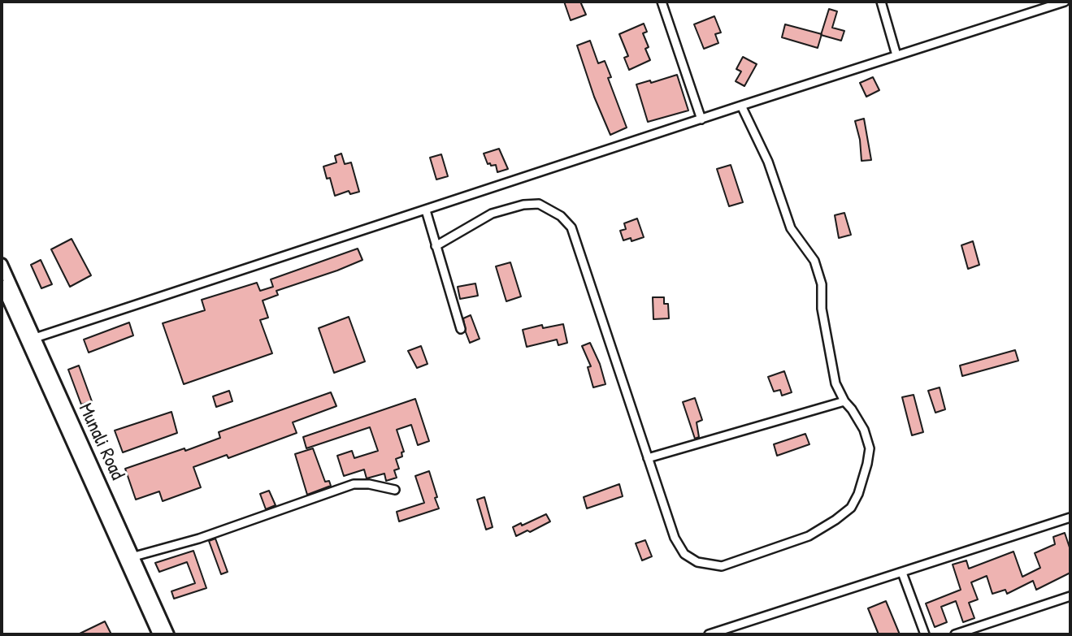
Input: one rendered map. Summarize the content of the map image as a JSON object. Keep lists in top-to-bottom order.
{
  "streets": {
    "main road": ["Munali Road"]
  }
}
